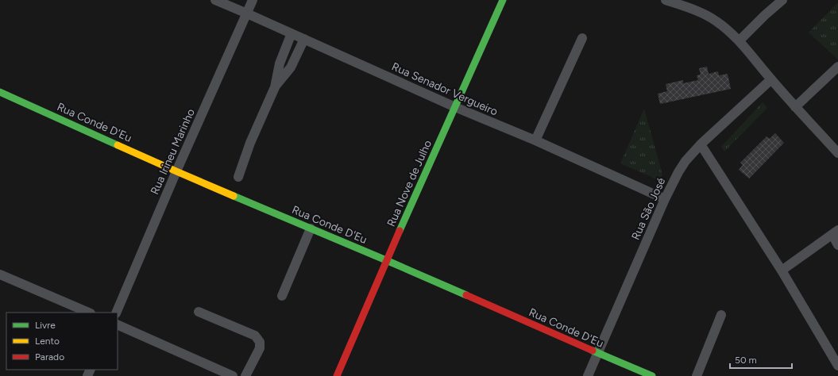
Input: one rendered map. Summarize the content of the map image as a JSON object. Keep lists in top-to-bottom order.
{
  "streets": {
    "street": [
      "Rua Senador Vergueiro",
      "Rua Conde D'Eu",
      "Rua Irineu Marinho",
      "Rua Nove de Julho",
      "Rua São José"
    ]
  },
  "crossings": [
    ["Rua Senador Vergueiro", "Rua Irineu Marinho"],
    ["Rua Senador Vergueiro", "Rua Nove de Julho"],
    ["Rua Senador Vergueiro", "Rua São José"],
    ["Rua Conde D'Eu", "Rua Irineu Marinho"],
    ["Rua Conde D'Eu", "Rua Nove de Julho"],
    ["Rua Conde D'Eu", "Rua São José"]
  ],
  "legend": ["Livre", "Lento", "Parado"],
  "scale_bar": "50 m"
}
